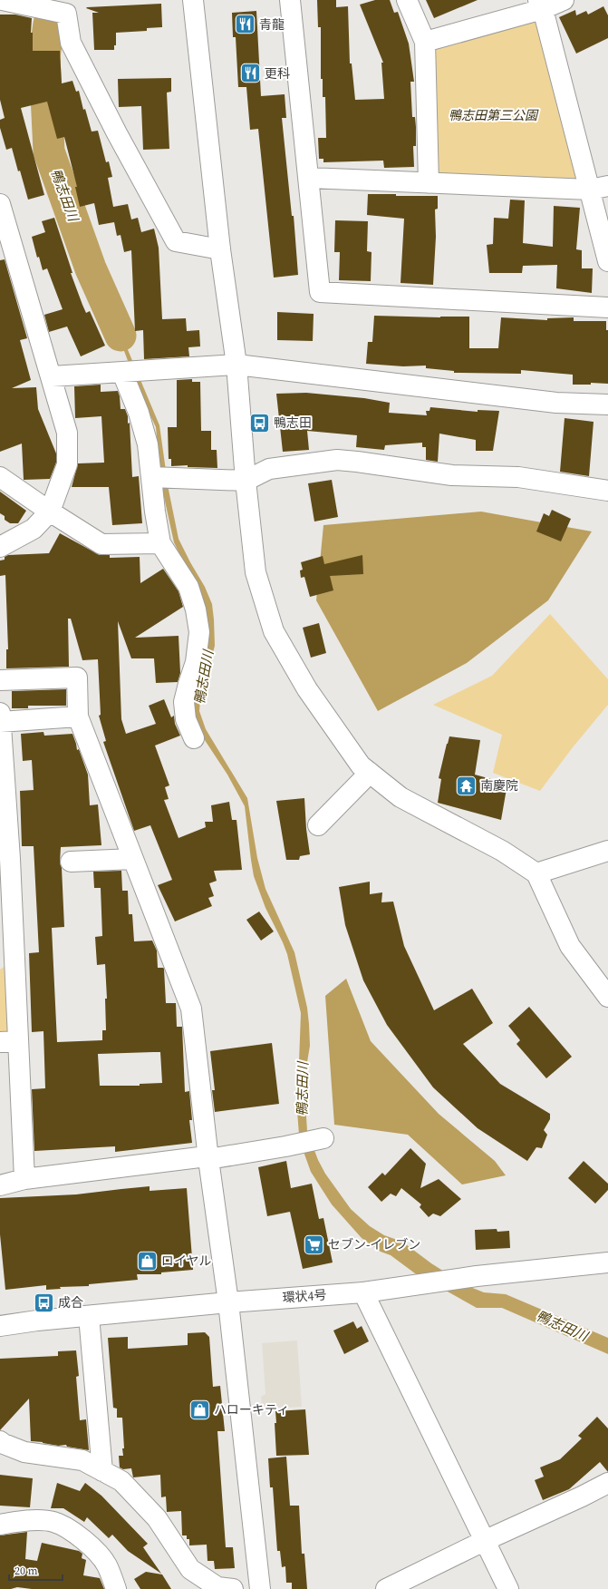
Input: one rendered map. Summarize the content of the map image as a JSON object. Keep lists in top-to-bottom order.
{
  "streets": {
    "street": ["環状4号"]
  },
  "water": ["鴨志田川"],
  "parks": ["鴨志田第三公園"],
  "places": {
    "restaurant": ["青龍", "更科"],
    "bus stop": ["鴨志田", "成合"],
    "temple": ["南慶院"],
    "supermarket": ["セブン-イレブン"],
    "shop": ["ロイヤル", "ハローキティ"]
  },
  "scale_bar": "20 m"
}
